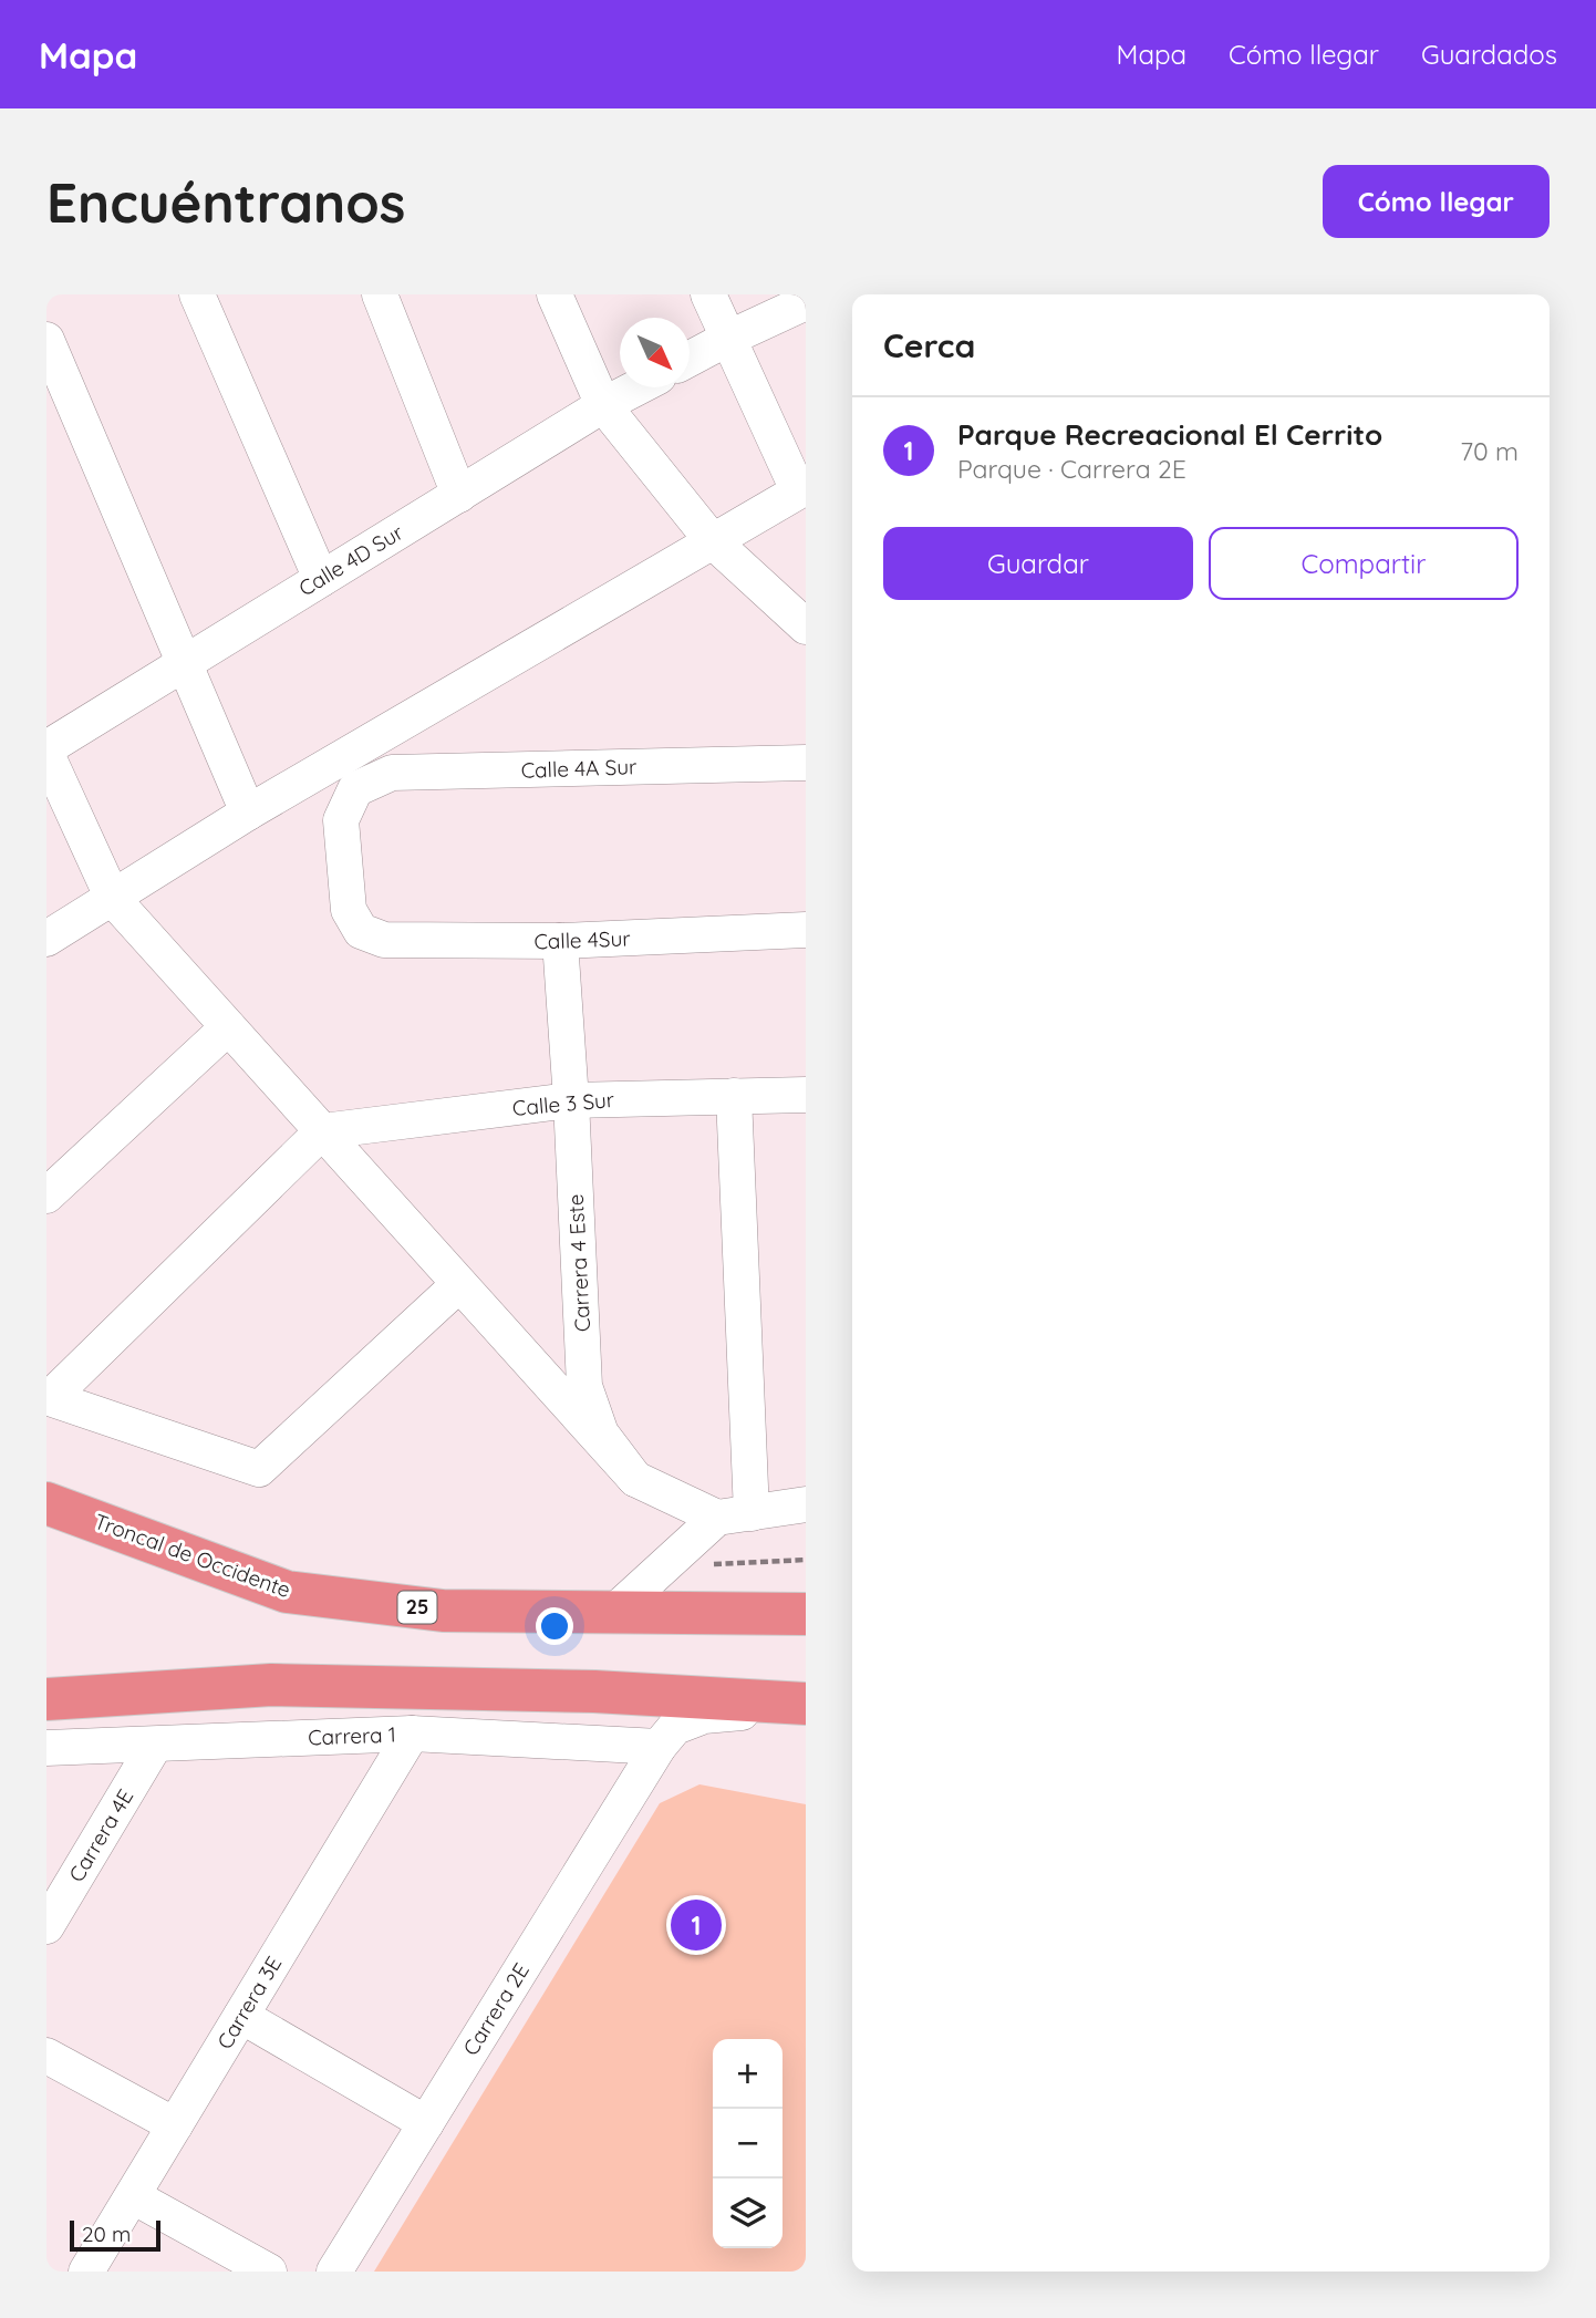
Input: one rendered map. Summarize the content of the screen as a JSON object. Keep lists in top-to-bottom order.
{
  "streets": {
    "highway": ["Troncal de Occidente", "25"],
    "street": [
      "Calle 4D Sur",
      "Calle 4A Sur",
      "Calle 4Sur",
      "Calle 3 Sur",
      "Carrera 4 Este",
      "Carrera 1",
      "Carrera 4E",
      "Carrera 3E",
      "Carrera 2E"
    ]
  },
  "crossings": [
    ["Calle 4A Sur", "Calle 4Sur"],
    ["Calle 4Sur", "Carrera 4 Este"],
    ["Calle 3 Sur", "Carrera 4 Este"],
    ["Carrera 1", "Carrera 4E"],
    ["Carrera 1", "Carrera 3E"],
    ["Carrera 1", "Carrera 2E"]
  ],
  "scale_bar": "20 m",
  "north": "bottom right",
  "page": {
    "header": "Mapa",
    "nav": ["Mapa", "Cómo llegar", "Guardados"],
    "buttons": [
      "Cómo llegar",
      ["Guardar", "Compartir"]
    ],
    "title": "Encuéntranos",
    "heading": "Cerca",
    "list": [
      {
        "mark": "1",
        "name": "Parque Recreacional El Cerrito",
        "note": "Parque · Carrera 2E",
        "value": "70 m"
      }
    ],
    "pins": "1",
    "map_buttons": ["+", "−"],
    "scale": "20 m"
  }
}
